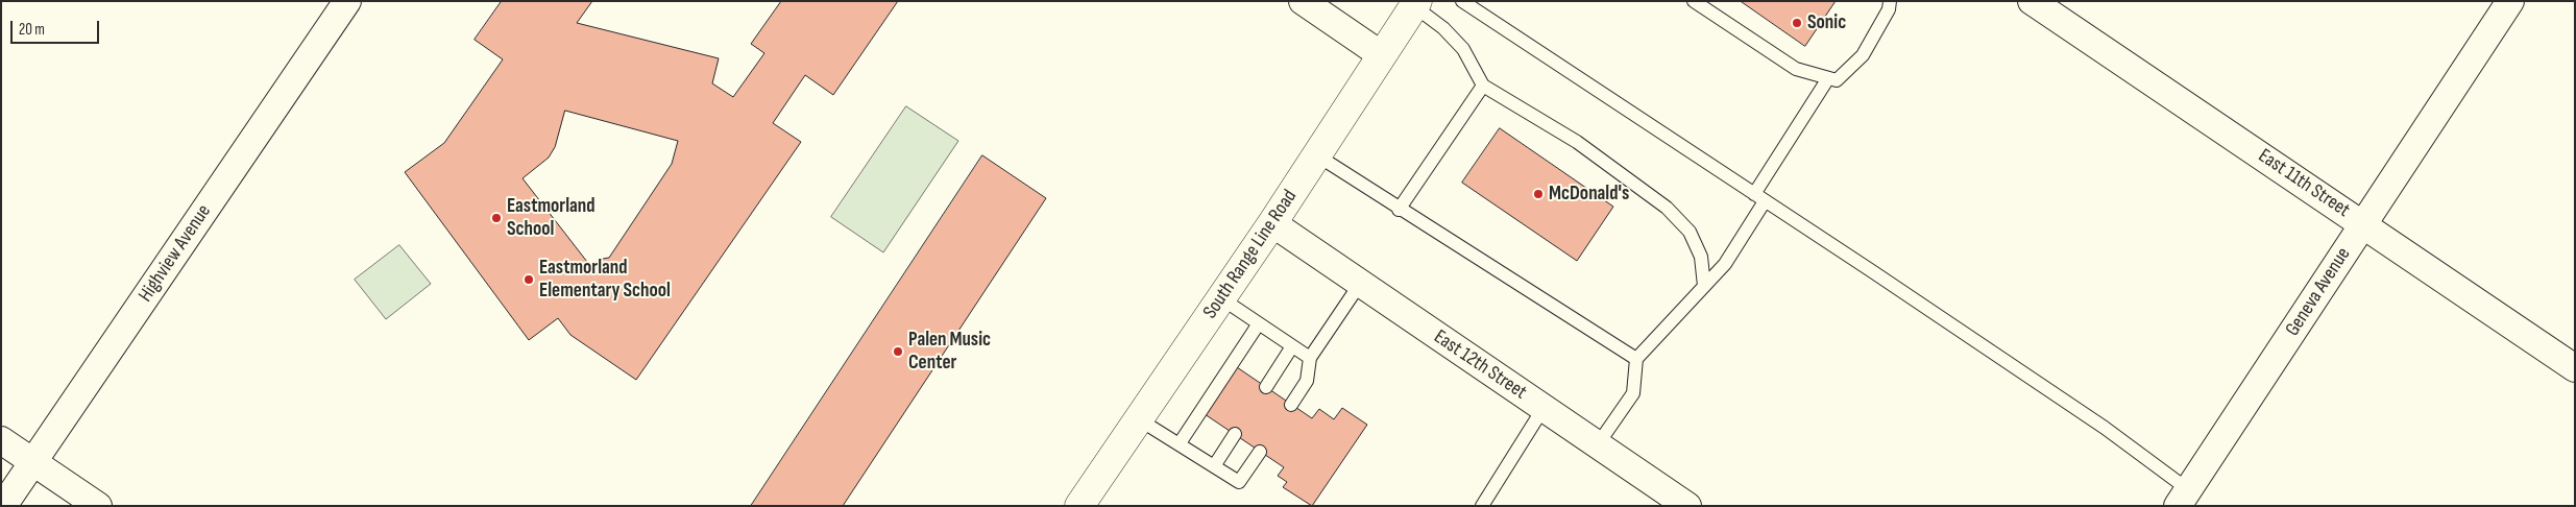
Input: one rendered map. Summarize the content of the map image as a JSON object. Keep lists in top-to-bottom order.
{
  "streets": {
    "main road": ["South Range Line Road"],
    "street": [
      "East 11th Street",
      "Highview Avenue",
      "Geneva Avenue",
      "East 12th Street"
    ]
  },
  "crossings": [
    ["East 11th Street", "Geneva Avenue"],
    ["South Range Line Road", "East 12th Street"]
  ],
  "places": [
    "Sonic",
    "McDonald's",
    "Eastmorland School",
    "Eastmorland Elementary School",
    "Palen Music Center"
  ],
  "scale_bar": "20 m"
}
